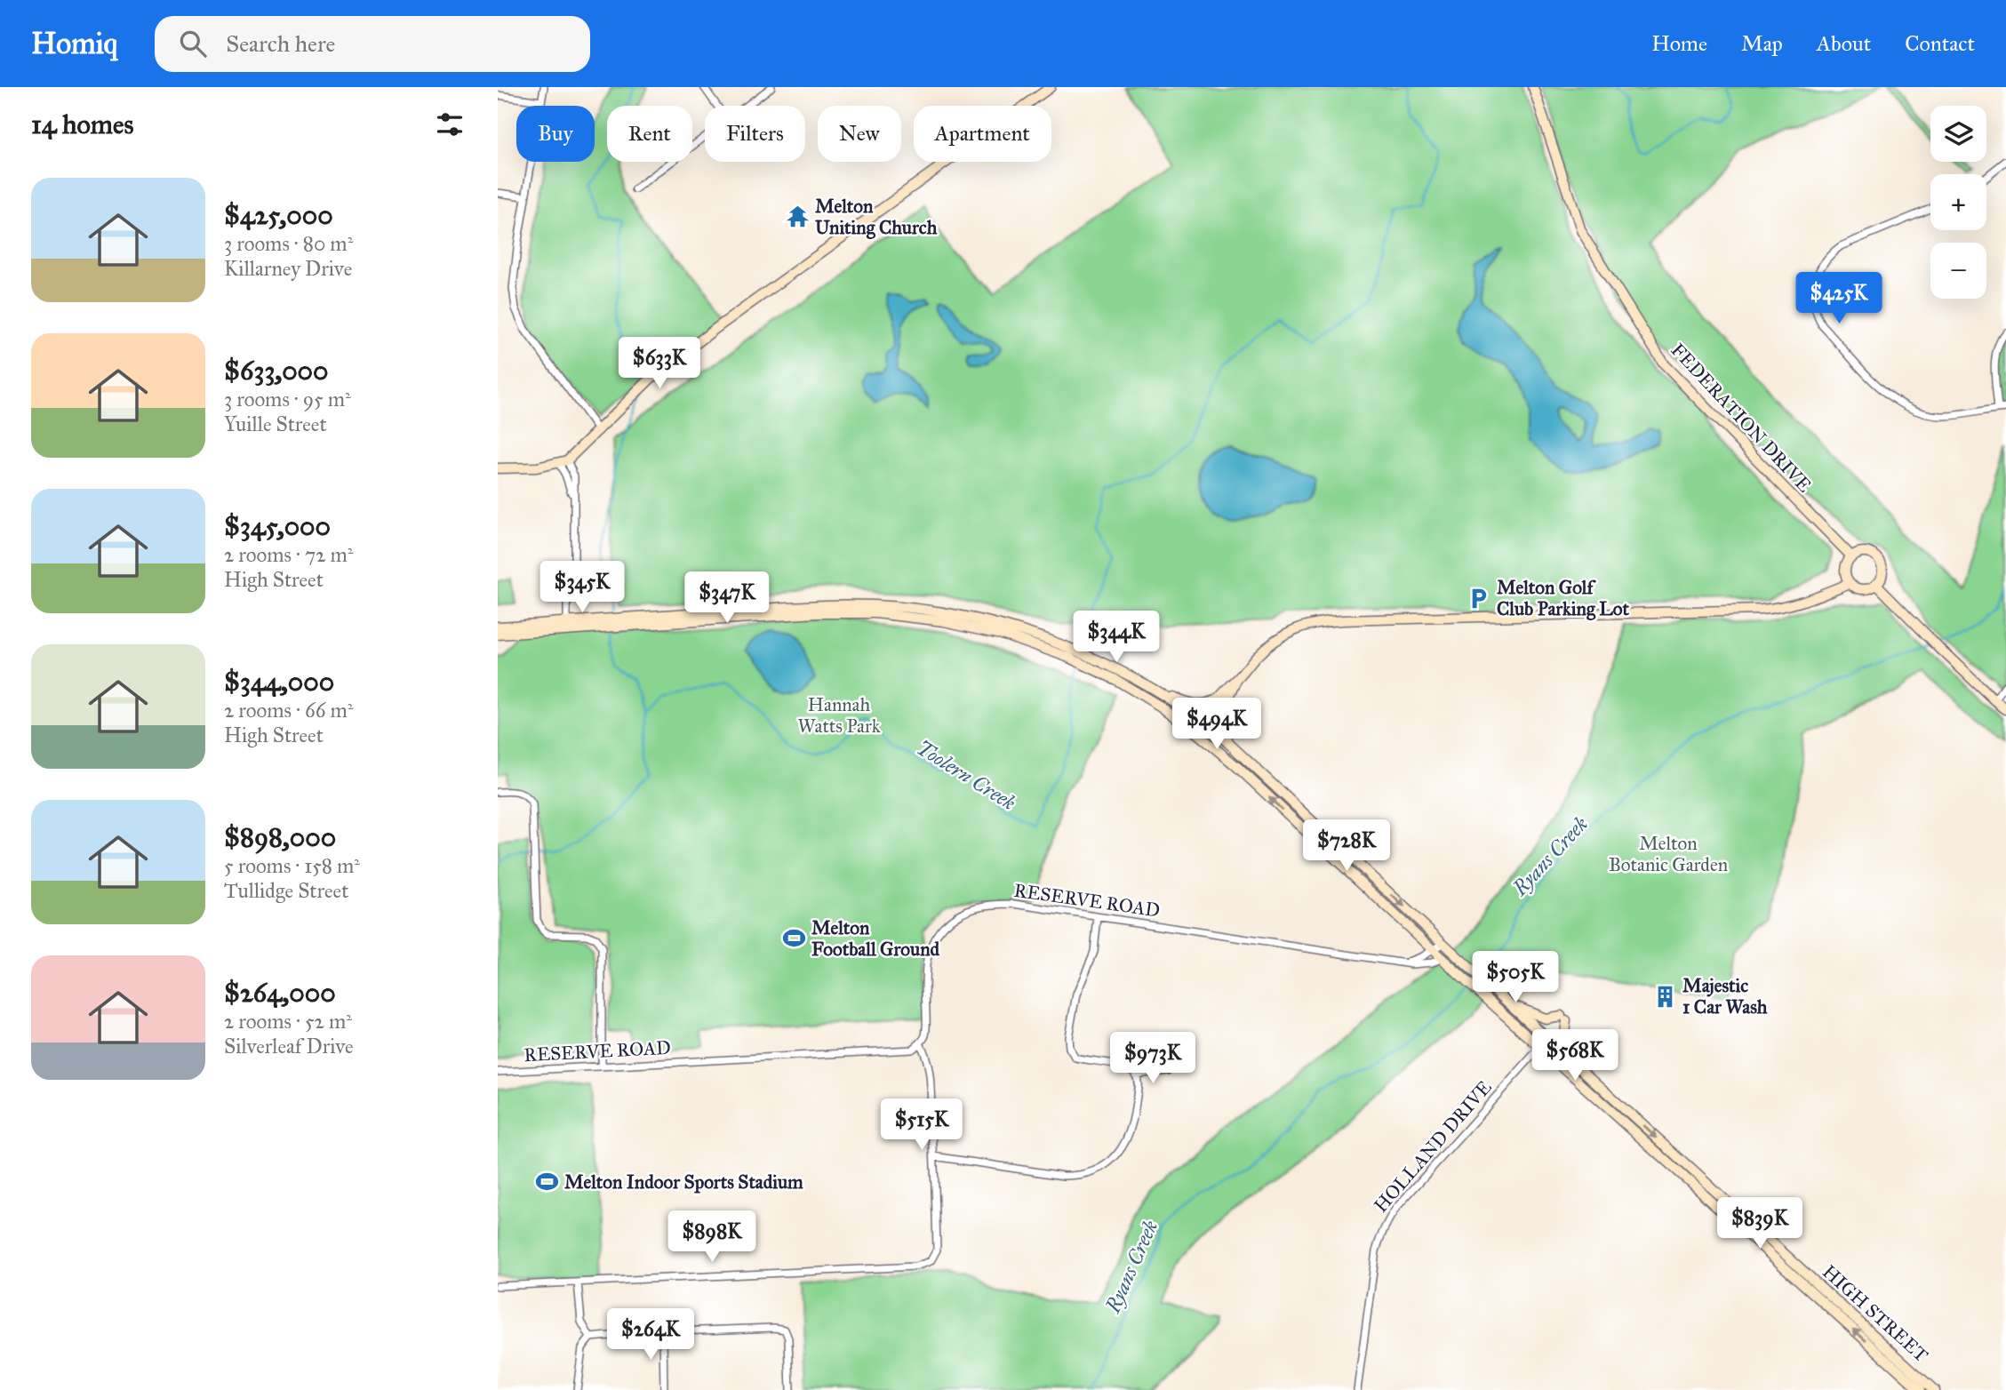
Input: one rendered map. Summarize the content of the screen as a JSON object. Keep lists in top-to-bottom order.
{
  "streets": {
    "main road": ["FEDERATION DRIVE", "HIGH STREET"],
    "street": ["RESERVE ROAD", "HOLLAND DRIVE"]
  },
  "crossings": [
    ["RESERVE ROAD", "HIGH STREET"],
    ["HOLLAND DRIVE", "HIGH STREET"]
  ],
  "water": ["Toolern Creek", "Ryans Creek"],
  "parks": ["Hannah Watts Park", "Melton Botanic Garden"],
  "places": {
    "temple": ["Melton Uniting Church"],
    "parking": ["Melton Golf Club Parking Lot"],
    "sports": ["Melton Football Ground", "Melton Indoor Sports Stadium"],
    "building": ["Majestic 1 Car Wash"]
  },
  "page": {
    "header": "Homiq",
    "search": "Search here",
    "nav": [
      "Home",
      "Map",
      "About",
      "Contact"
    ],
    "heading": "14 homes",
    "map_buttons": ["+", "−"],
    "chip": [
      "Buy",
      "Rent",
      "Filters",
      "New",
      "Apartment"
    ],
    "list": [
      {
        "name": "$425,000",
        "note": "3 rooms · 80 m² · Killarney Drive"
      },
      {
        "name": "$633,000",
        "note": "3 rooms · 95 m² · Yuille Street"
      },
      {
        "name": "$345,000",
        "note": "2 rooms · 72 m² · High Street"
      },
      {
        "name": "$344,000",
        "note": "2 rooms · 66 m² · High Street"
      },
      {
        "name": "$898,000",
        "note": "5 rooms · 158 m² · Tullidge Street"
      },
      {
        "name": "$264,000",
        "note": "2 rooms · 52 m² · Silverleaf Drive"
      }
    ],
    "price": [
      "$425K",
      "$633K",
      "$345K",
      "$347K",
      "$344K",
      "$494K",
      "$728K",
      "$505K",
      "$568K",
      "$973K",
      "$515K",
      "$839K",
      "$898K",
      "$264K"
    ]
  }
}
